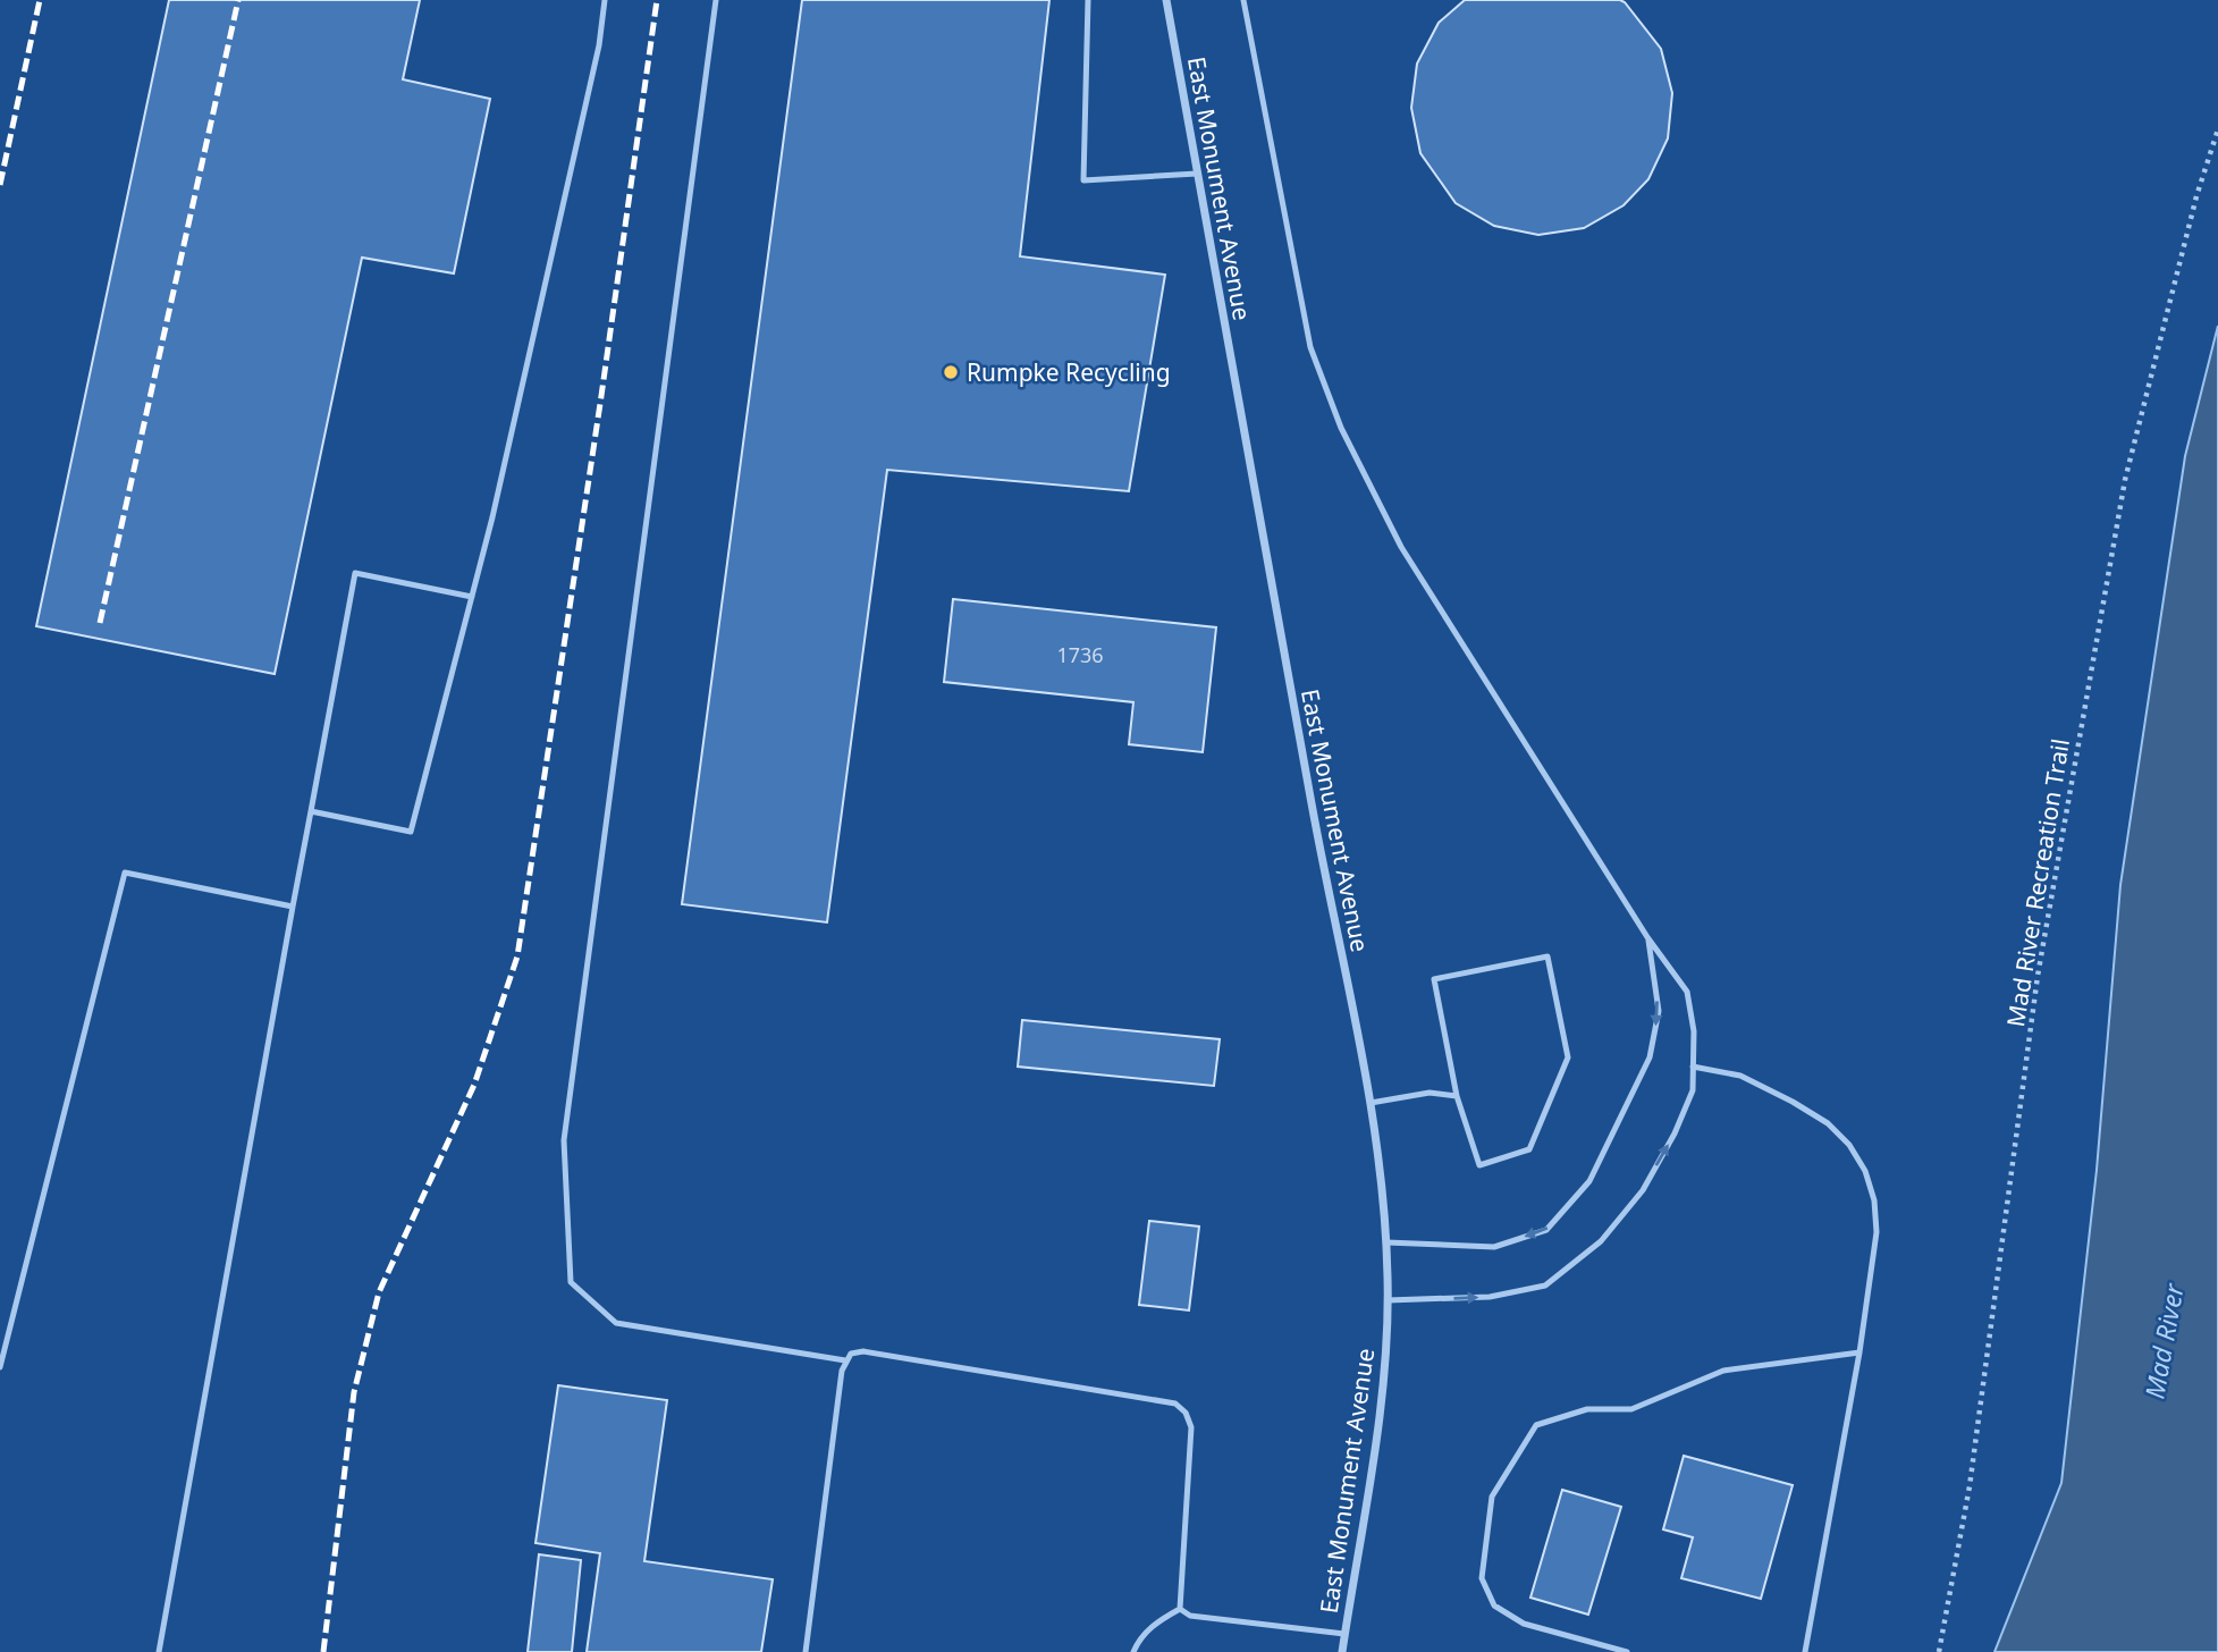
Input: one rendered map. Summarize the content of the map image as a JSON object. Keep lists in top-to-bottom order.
{
  "streets": {
    "street": ["East Monument Avenue"],
    "path": ["Mad River Recreation Trail"]
  },
  "water": ["Mad River"],
  "places": ["Rumpke Recycling"],
  "house_numbers": ["1736"]
}
